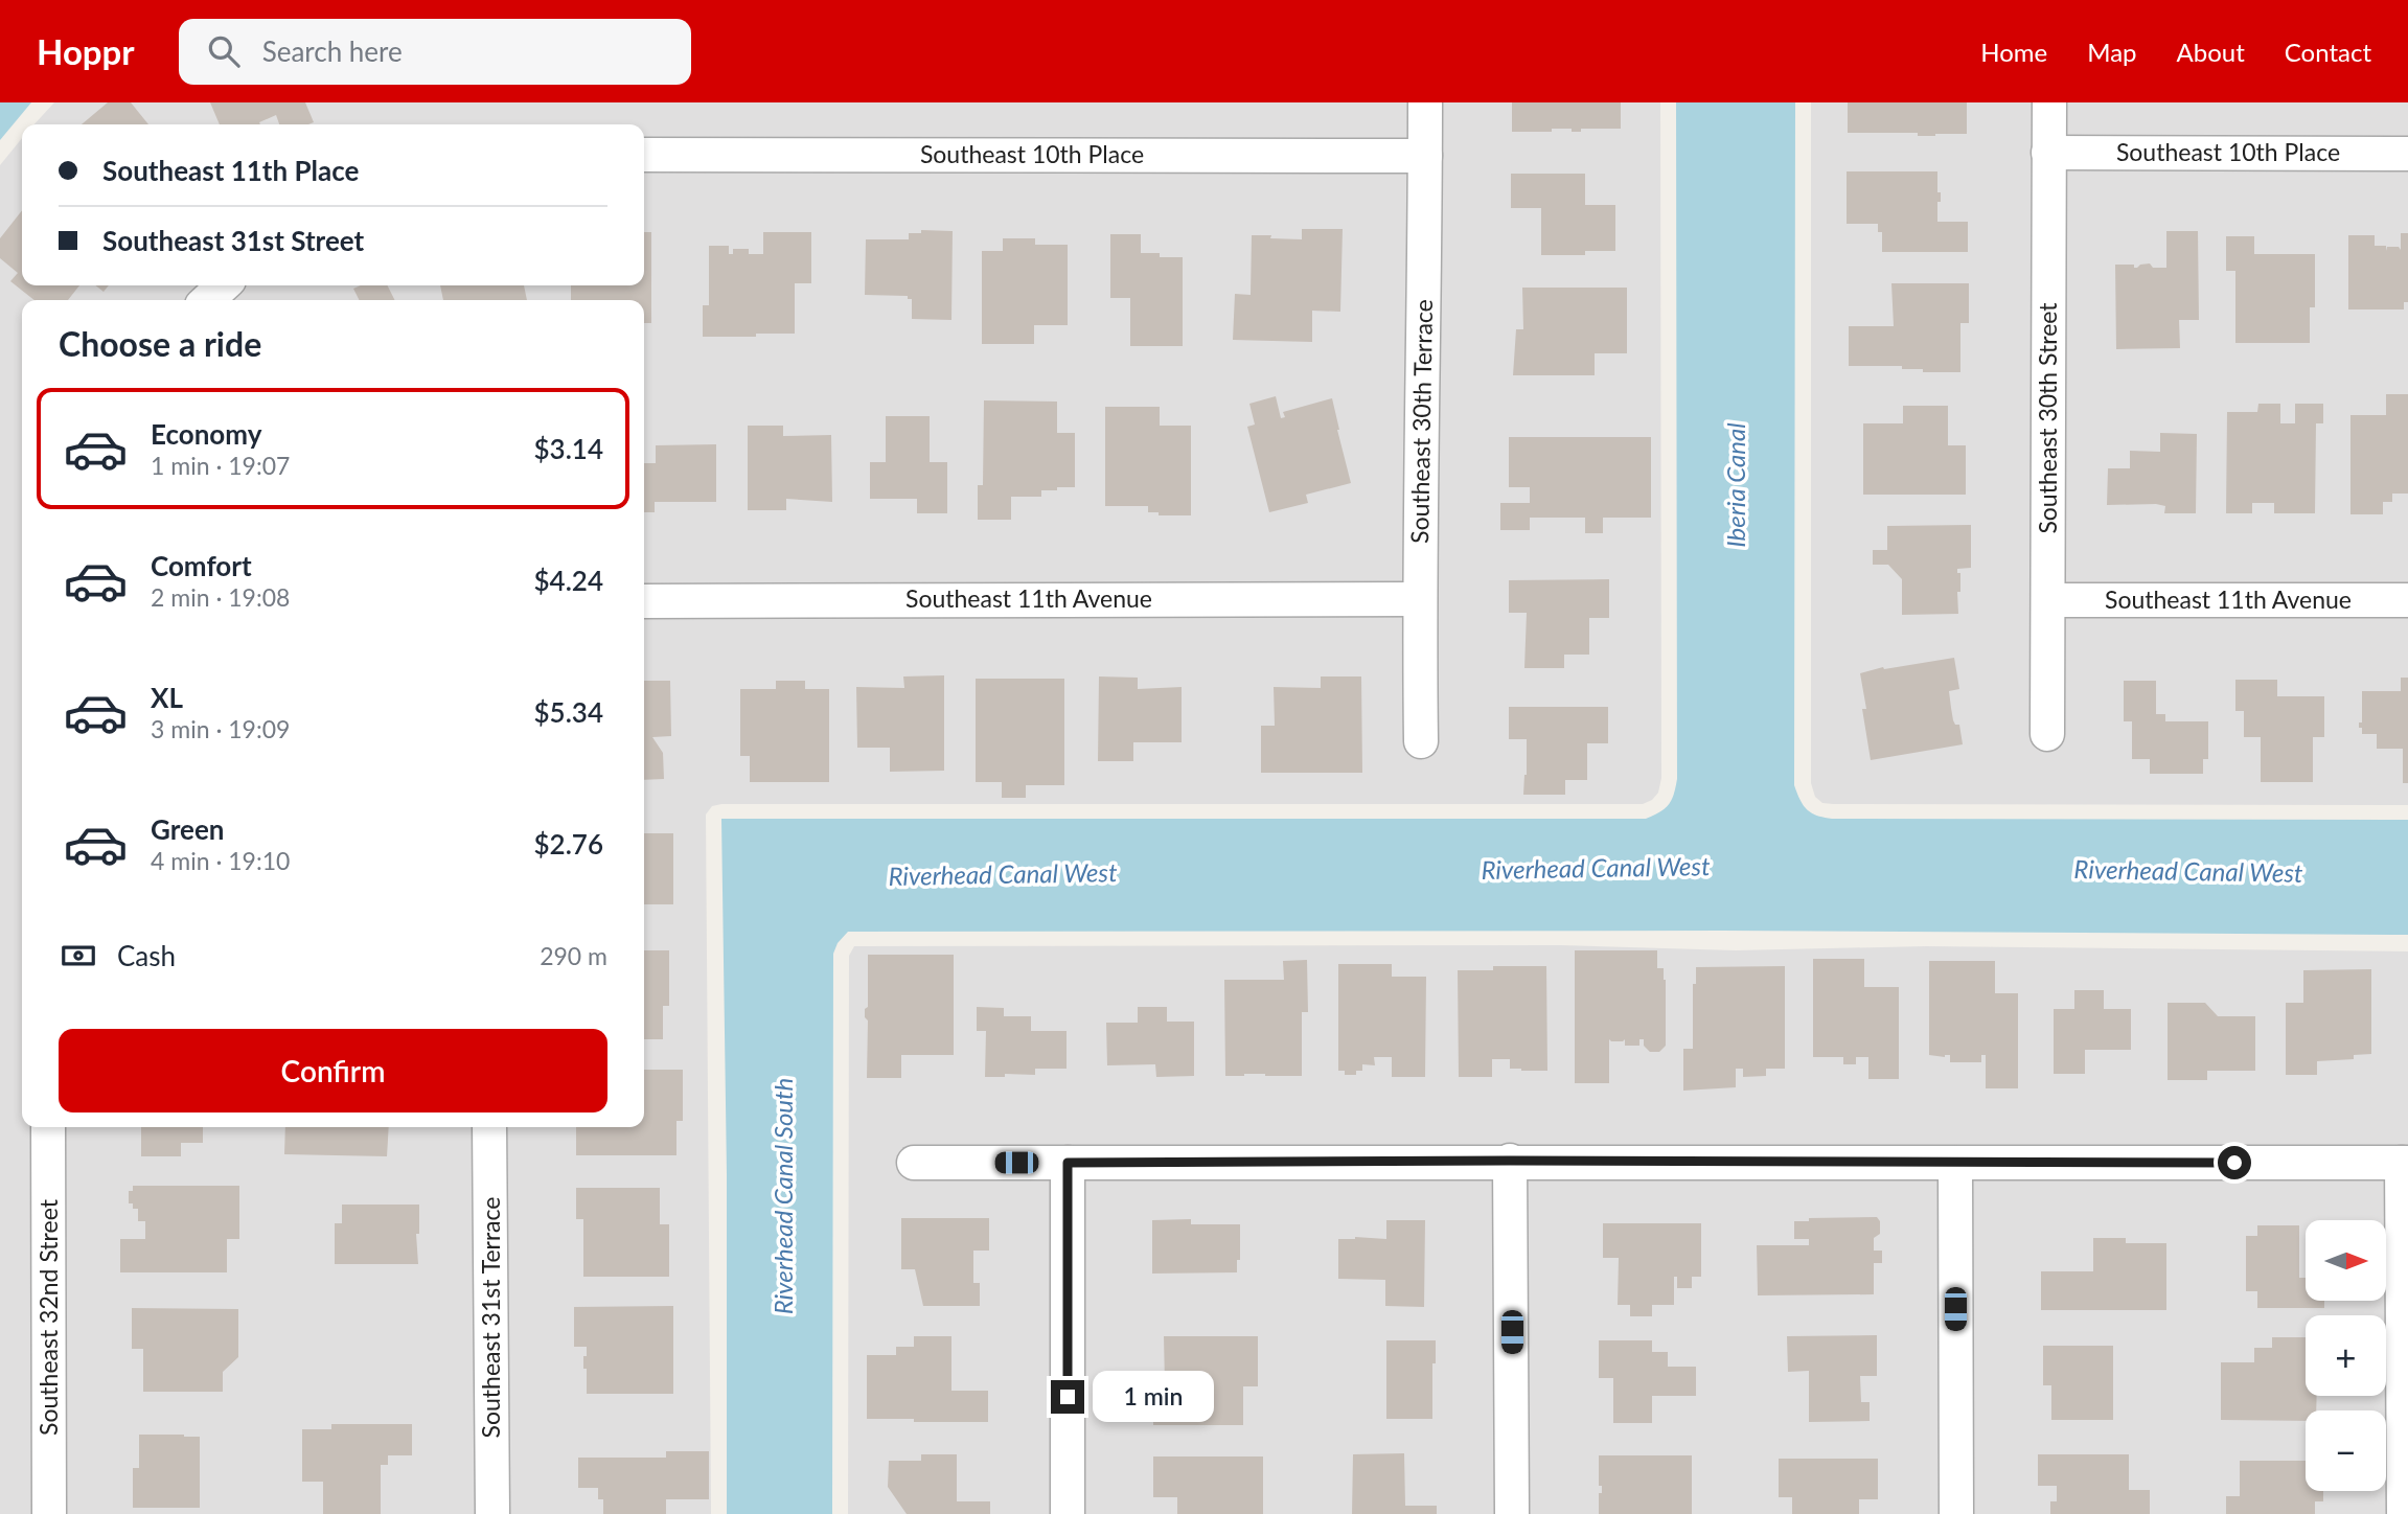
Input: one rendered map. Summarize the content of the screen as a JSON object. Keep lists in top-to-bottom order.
{
  "streets": {
    "street": [
      "Southeast 10th Place",
      "Southeast 30th Street",
      "Southeast 30th Terrace",
      "Southeast 11th Avenue",
      "Southeast 32nd Street",
      "Southeast 31st Terrace"
    ]
  },
  "crossings": [
    ["Southeast 10th Place", "Southeast 30th Street"],
    ["Southeast 10th Place", "Southeast 30th Terrace"],
    ["Southeast 30th Street", "Southeast 11th Avenue"],
    ["Southeast 30th Terrace", "Southeast 11th Avenue"]
  ],
  "water": ["Iberia Canal", "Riverhead Canal West", "Riverhead Canal South"],
  "north": "right",
  "page": {
    "header": "Hoppr",
    "search": "Search here",
    "nav": [
      "Home",
      "Map",
      "About",
      "Contact"
    ],
    "banner": ["Southeast 11th Place", "Southeast 31st Street"],
    "heading": "Choose a ride",
    "list": [
      {
        "name": "Economy",
        "note": "1 min · 19:07",
        "value": "$3.14"
      },
      {
        "name": "Comfort",
        "note": "2 min · 19:08",
        "value": "$4.24"
      },
      {
        "name": "XL",
        "note": "3 min · 19:09",
        "value": "$5.34"
      },
      {
        "name": "Green",
        "note": "4 min · 19:10",
        "value": "$2.76"
      }
    ],
    "pay": ["Cash", "290 m"],
    "buttons": "Confirm",
    "map_buttons": ["+", "−"],
    "bubble": "1 min"
  }
}
